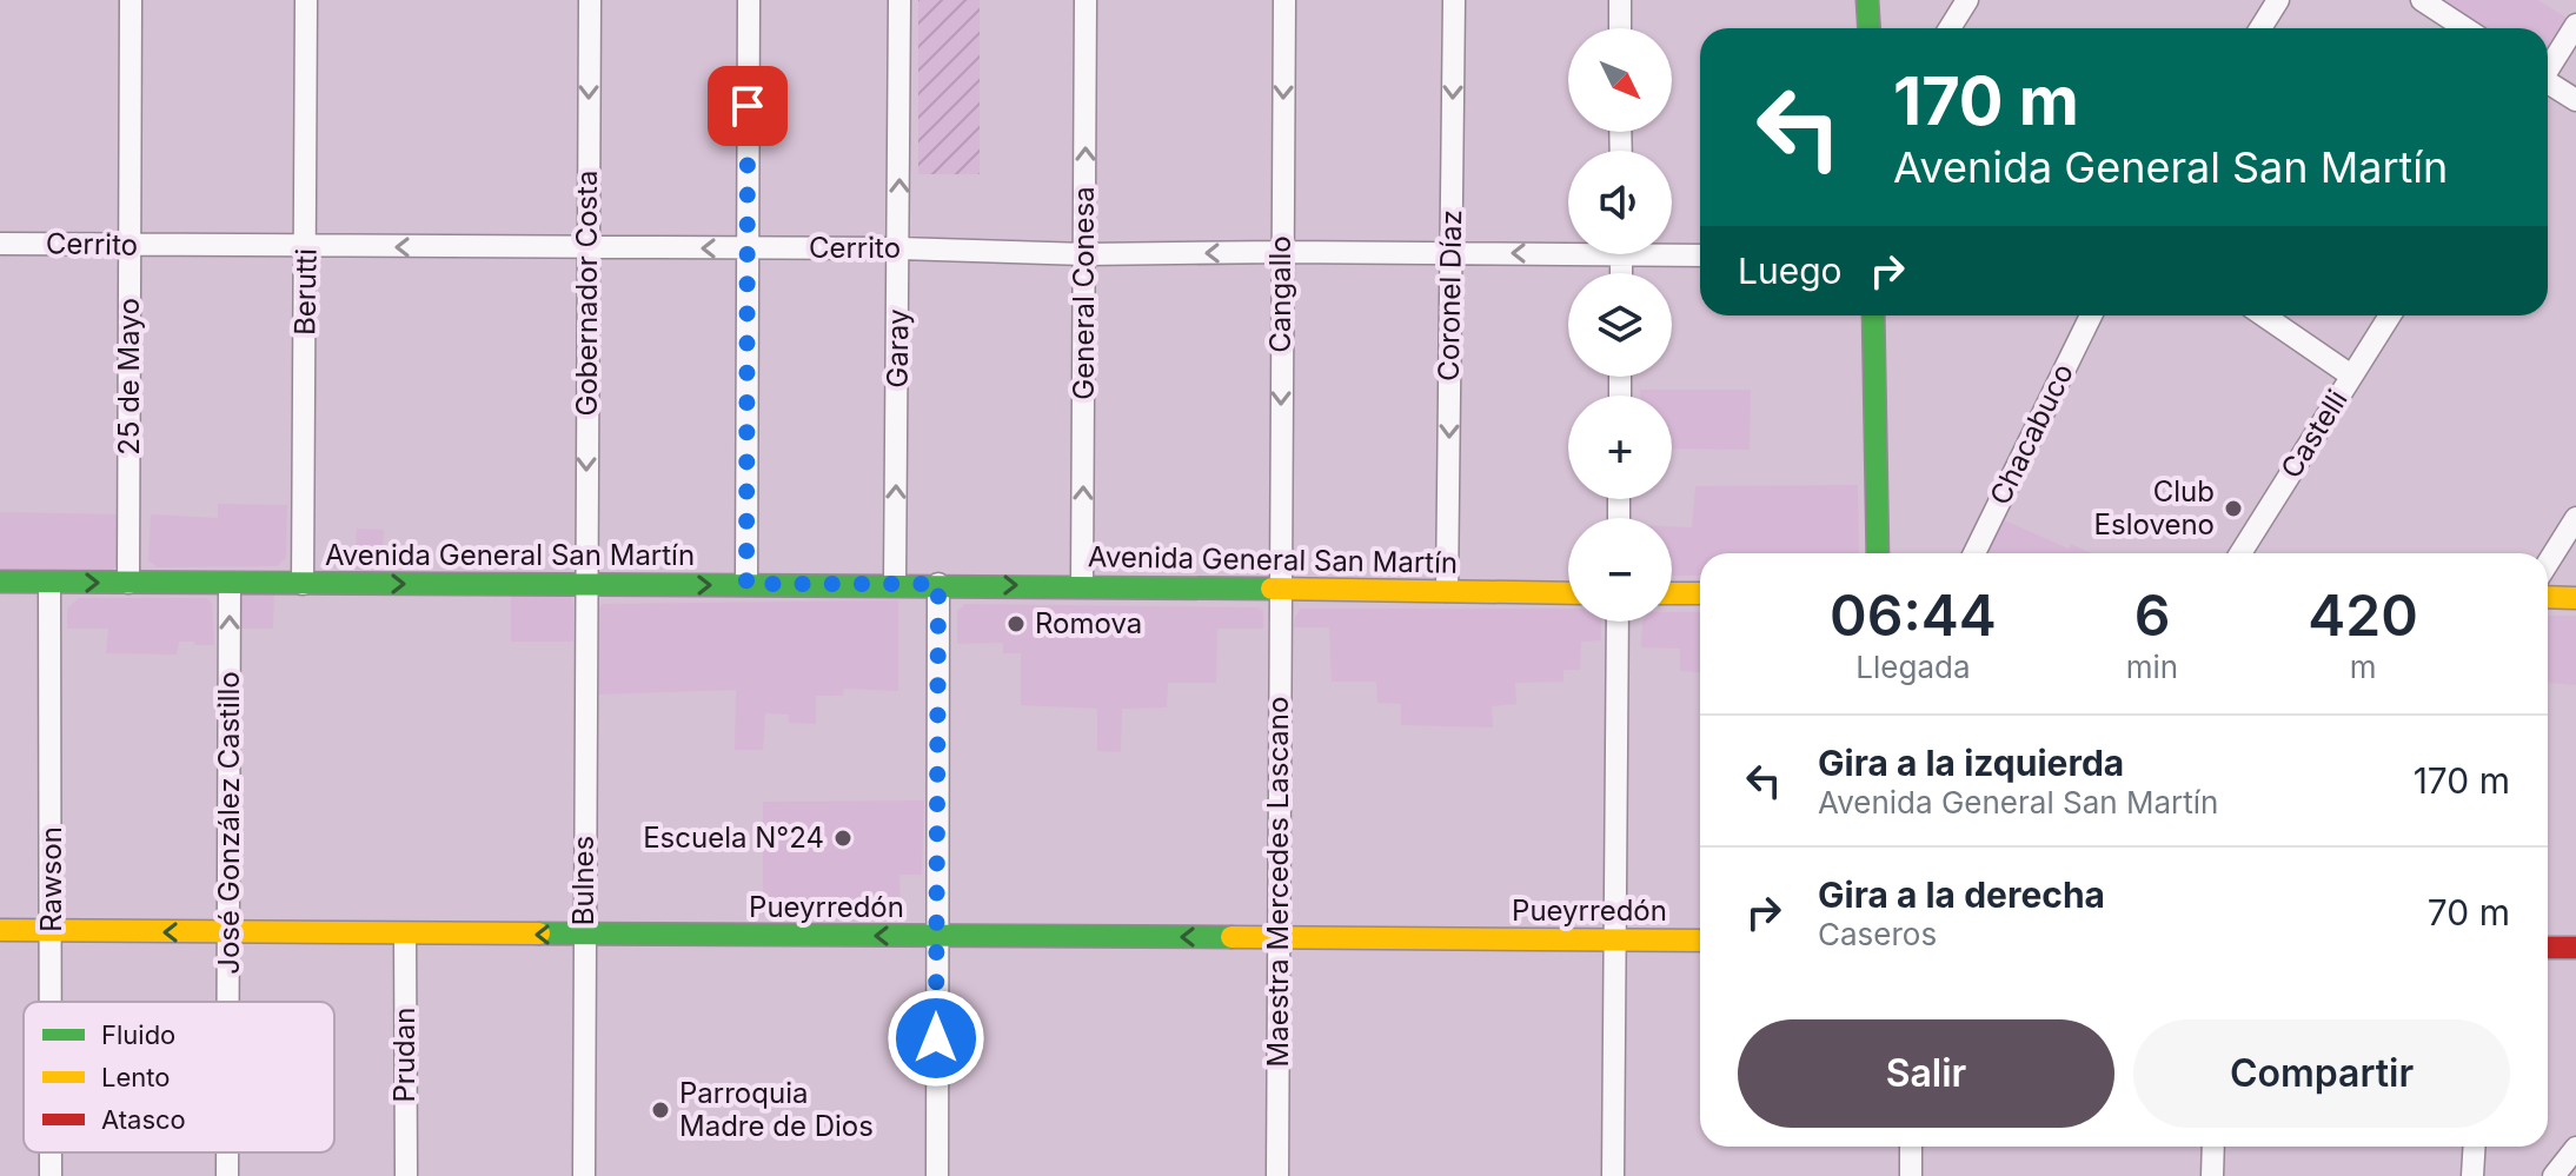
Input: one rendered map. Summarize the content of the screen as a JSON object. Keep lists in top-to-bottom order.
{
  "streets": {
    "street": [
      "Cerrito",
      "Berutti",
      "Gobernador Costa",
      "General Conesa",
      "Cangallo",
      "Coronel Díaz",
      "Garay",
      "25 de Mayo",
      "Chacabuco",
      "Castelli",
      "Avenida General San Martín",
      "José González Castillo",
      "Rawson",
      "Bulnes",
      "Maestra Mercedes Lascano",
      "Pueyrredón",
      "Prudan"
    ]
  },
  "crossings": [
    ["Cerrito", "Berutti"],
    ["Cerrito", "Gobernador Costa"],
    ["Cerrito", "General Conesa"],
    ["Cerrito", "Cangallo"],
    ["Cerrito", "Coronel Díaz"],
    ["Cerrito", "Garay"],
    ["Cerrito", "25 de Mayo"],
    ["Berutti", "Avenida General San Martín"],
    ["Gobernador Costa", "Avenida General San Martín"],
    ["Gobernador Costa", "Bulnes"],
    ["General Conesa", "Avenida General San Martín"],
    ["Cangallo", "Avenida General San Martín"],
    ["Cangallo", "Maestra Mercedes Lascano"],
    ["Coronel Díaz", "Avenida General San Martín"],
    ["Garay", "Avenida General San Martín"],
    ["25 de Mayo", "Avenida General San Martín"],
    ["Avenida General San Martín", "José González Castillo"],
    ["Avenida General San Martín", "Rawson"],
    ["Avenida General San Martín", "Bulnes"],
    ["Avenida General San Martín", "Maestra Mercedes Lascano"],
    ["José González Castillo", "Pueyrredón"],
    ["Rawson", "Pueyrredón"],
    ["Bulnes", "Pueyrredón"],
    ["Maestra Mercedes Lascano", "Pueyrredón"],
    ["Pueyrredón", "Prudan"]
  ],
  "one_way": [
    "Cerrito",
    "General Conesa",
    "Cangallo",
    "Coronel Díaz",
    "Avenida General San Martín",
    "José González Castillo",
    "Pueyrredón"
  ],
  "places": [
    "Club Esloveno",
    "Romova",
    "Escuela N°24",
    "Parroquia Madre de Dios"
  ],
  "legend": ["Fluido", "Lento", "Atasco"],
  "north": "bottom right",
  "page": {
    "map_buttons": ["+", "−"],
    "turn": ["170 m", "Avenida General San Martín"],
    "then": "Luego",
    "eta": [
      "06:44",
      "Llegada",
      "6",
      "min",
      "420",
      "m"
    ],
    "list": [
      {
        "name": "Gira a la izquierda",
        "note": "Avenida General San Martín",
        "value": "170 m"
      },
      {
        "name": "Gira a la derecha",
        "note": "Caseros",
        "value": "70 m"
      }
    ],
    "buttons": ["Salir", "Compartir"]
  }
}
